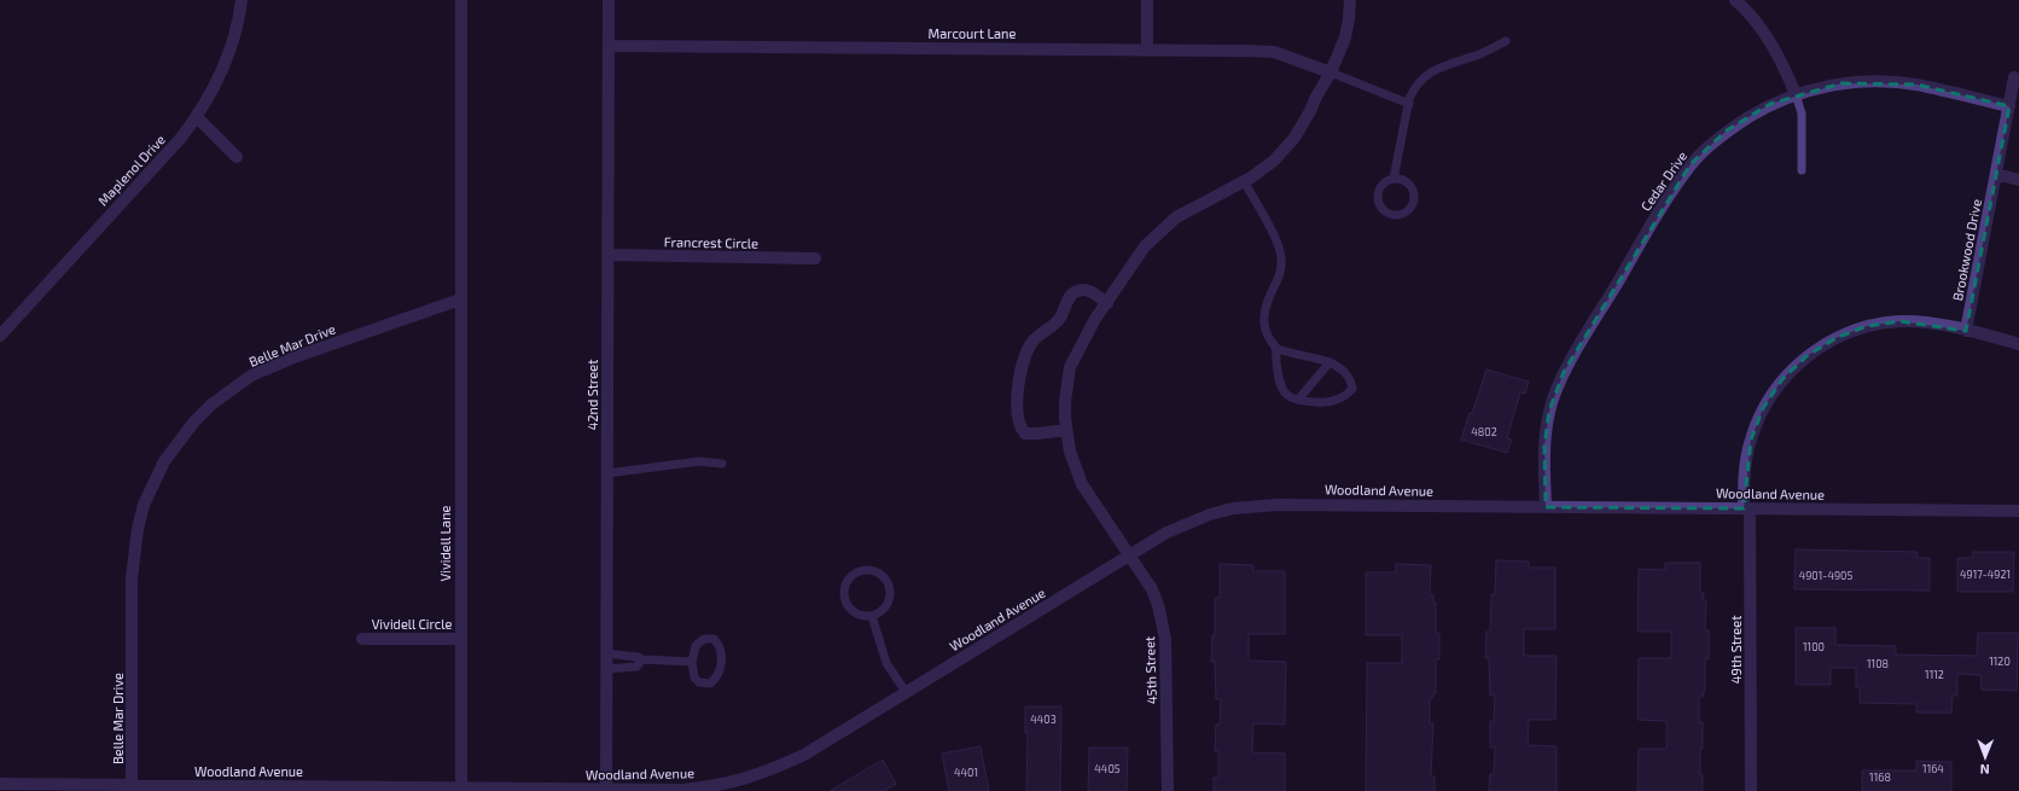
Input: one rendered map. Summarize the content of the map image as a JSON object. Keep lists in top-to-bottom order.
{
  "streets": {
    "street": [
      "Marcourt Lane",
      "Maplenol Drive",
      "Cedar Drive",
      "Francrest Circle",
      "Brookwood Drive",
      "Belle Mar Drive",
      "42nd Street",
      "Woodland Avenue",
      "Vividell Lane",
      "Vividell Circle",
      "49th Street",
      "45th Street"
    ]
  },
  "crossings": [
    ["Marcourt Lane", "42nd Street"],
    ["Marcourt Lane", "45th Street"],
    ["Cedar Drive", "Woodland Avenue"],
    ["Francrest Circle", "42nd Street"],
    ["Brookwood Drive", "49th Street"],
    ["Belle Mar Drive", "Woodland Avenue"],
    ["Belle Mar Drive", "Vividell Lane"],
    ["42nd Street", "Woodland Avenue"],
    ["Woodland Avenue", "Vividell Lane"],
    ["Woodland Avenue", "49th Street"],
    ["Woodland Avenue", "45th Street"],
    ["Vividell Lane", "Vividell Circle"]
  ],
  "house_numbers": [
    "4802",
    "4917-4921",
    "4901-4905",
    "1100",
    "1120",
    "1108",
    "1112",
    "4403",
    "4405",
    "1164",
    "4401",
    "1168"
  ],
  "north": "bottom"
}
